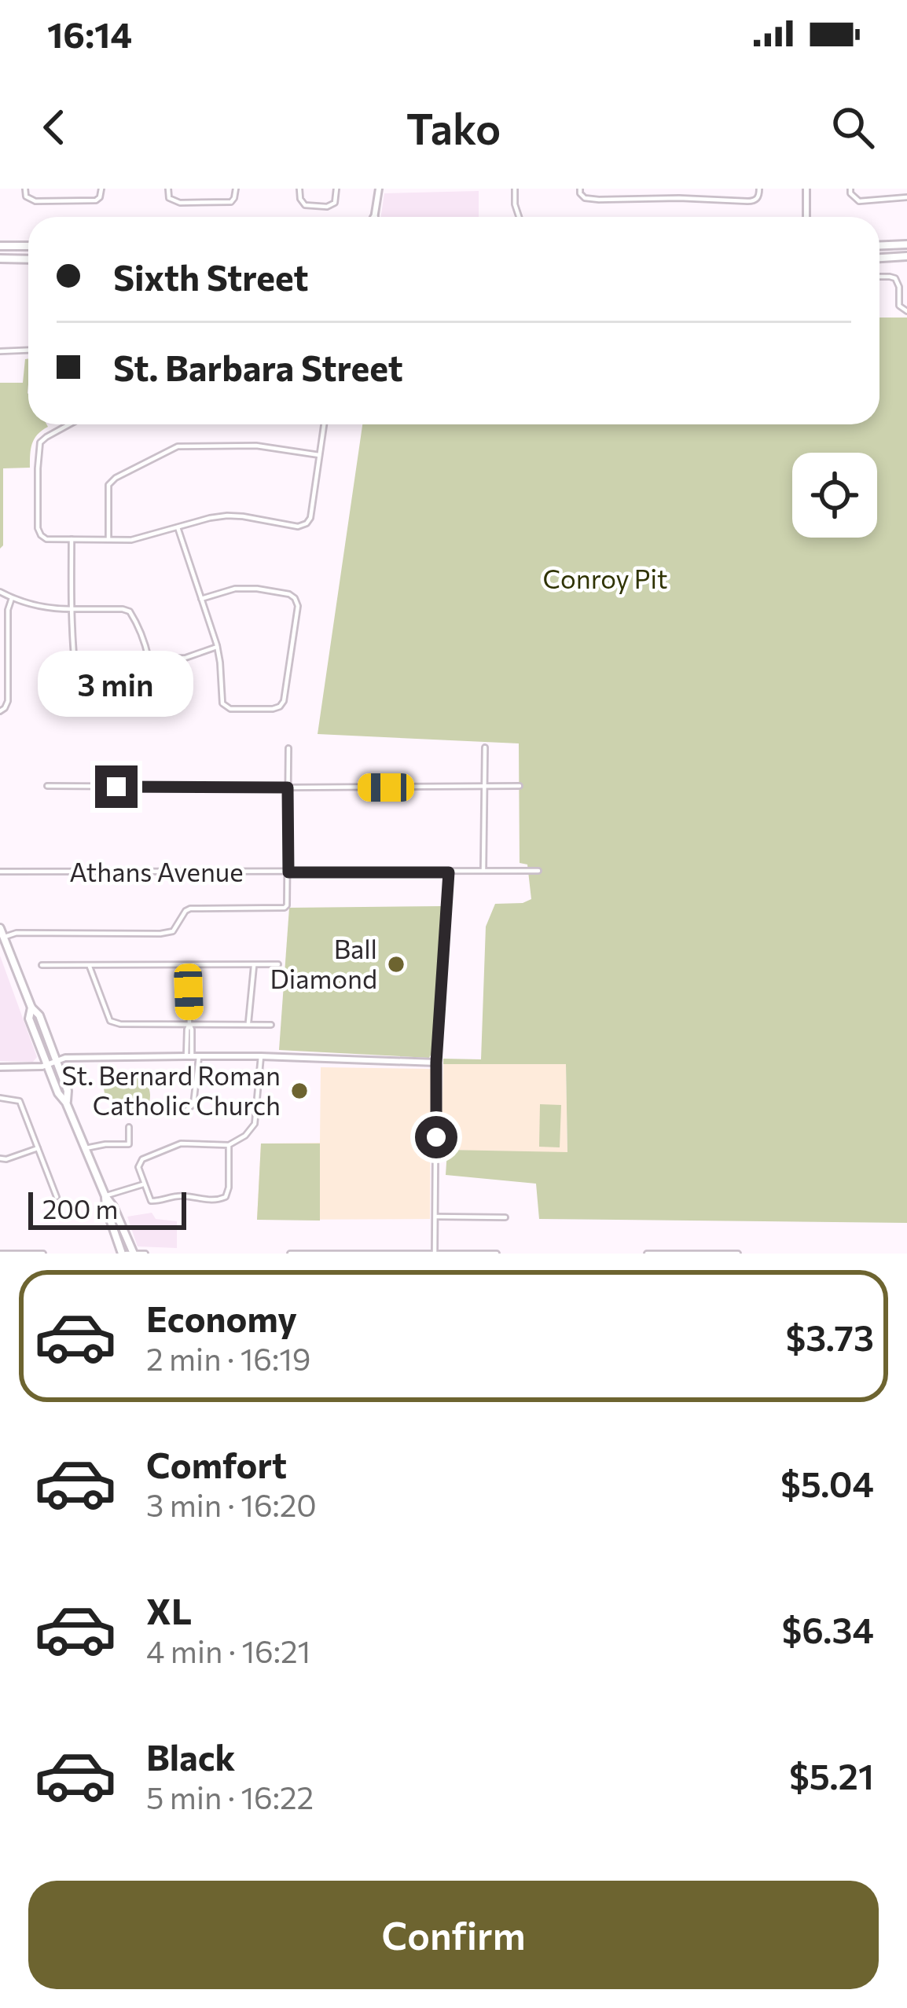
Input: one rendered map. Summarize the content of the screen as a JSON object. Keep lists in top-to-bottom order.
{
  "streets": {
    "street": ["Athans Avenue"]
  },
  "parks": ["Conroy Pit"],
  "places": ["Ball Diamond", "St. Bernard Roman Catholic Church"],
  "scale_bar": "200 m",
  "page": {
    "status": "16:14",
    "header": "Tako",
    "banner": ["Sixth Street", "St. Barbara Street"],
    "bubble": "3 min",
    "scale": "200 m",
    "list": [
      {
        "name": "Economy",
        "note": "2 min · 16:19",
        "value": "$3.73"
      },
      {
        "name": "Comfort",
        "note": "3 min · 16:20",
        "value": "$5.04"
      },
      {
        "name": "XL",
        "note": "4 min · 16:21",
        "value": "$6.34"
      },
      {
        "name": "Black",
        "note": "5 min · 16:22",
        "value": "$5.21"
      }
    ],
    "buttons": "Confirm"
  }
}
